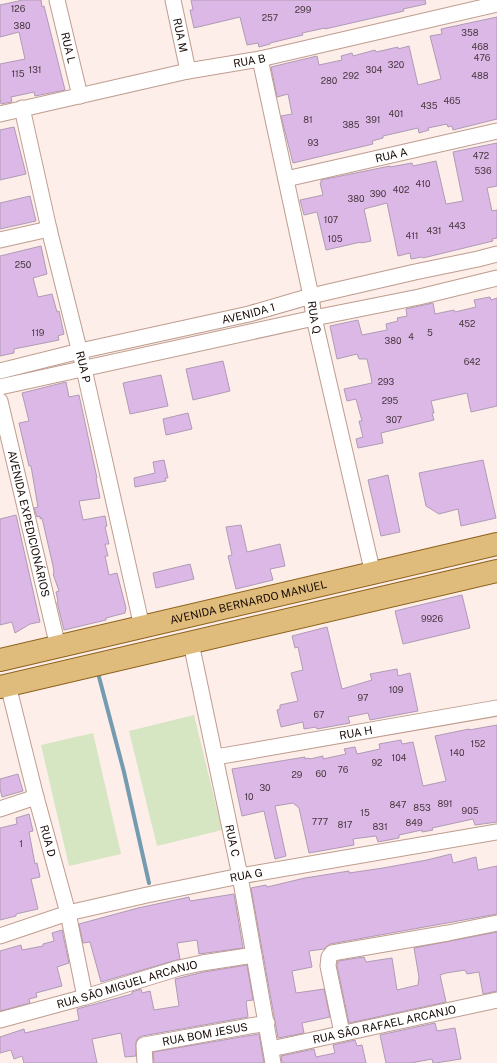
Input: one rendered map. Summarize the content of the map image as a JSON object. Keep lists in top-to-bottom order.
{
  "streets": {
    "main road": ["AVENIDA BERNARDO MANUEL"],
    "street": [
      "RUA M",
      "RUA L",
      "RUA B",
      "RUA A",
      "AVENIDA 1",
      "RUA Q",
      "RUA P",
      "AVENIDA EXPEDICIONÁRIOS",
      "RUA H",
      "RUA D",
      "RUA C",
      "RUA G",
      "RUA SÃO MIGUEL ARCANJO",
      "RUA SÃO RAFAEL ARCANJO",
      "RUA BOM JESUS"
    ]
  },
  "crossings": [
    ["RUA M", "RUA B"],
    ["RUA L", "RUA B"],
    ["RUA B", "RUA Q"],
    ["RUA B", "RUA P"],
    ["RUA A", "RUA Q"],
    ["AVENIDA 1", "RUA Q"],
    ["AVENIDA 1", "RUA P"],
    ["RUA Q", "AVENIDA BERNARDO MANUEL"],
    ["RUA P", "AVENIDA BERNARDO MANUEL"],
    ["AVENIDA EXPEDICIONÁRIOS", "AVENIDA BERNARDO MANUEL"],
    ["RUA H", "RUA C"],
    ["RUA D", "RUA G"],
    ["RUA D", "RUA SÃO MIGUEL ARCANJO"],
    ["RUA C", "RUA G"],
    ["RUA C", "RUA SÃO MIGUEL ARCANJO"],
    ["RUA C", "RUA SÃO RAFAEL ARCANJO"],
    ["RUA C", "RUA BOM JESUS"]
  ],
  "house_numbers": [
    "126",
    "299",
    "257",
    "380",
    "358",
    "468",
    "476",
    "320",
    "131",
    "304",
    "115",
    "292",
    "488",
    "280",
    "465",
    "435",
    "401",
    "81",
    "391",
    "385",
    "93",
    "472",
    "536",
    "410",
    "402",
    "390",
    "380",
    "107",
    "443",
    "431",
    "411",
    "105",
    "250",
    "452",
    "119",
    "5",
    "4",
    "380",
    "642",
    "293",
    "295",
    "307",
    "9926",
    "109",
    "97",
    "67",
    "152",
    "140",
    "104",
    "92",
    "76",
    "60",
    "29",
    "30",
    "10",
    "891",
    "847",
    "853",
    "905",
    "15",
    "777",
    "849",
    "817",
    "831",
    "1"
  ]
}
